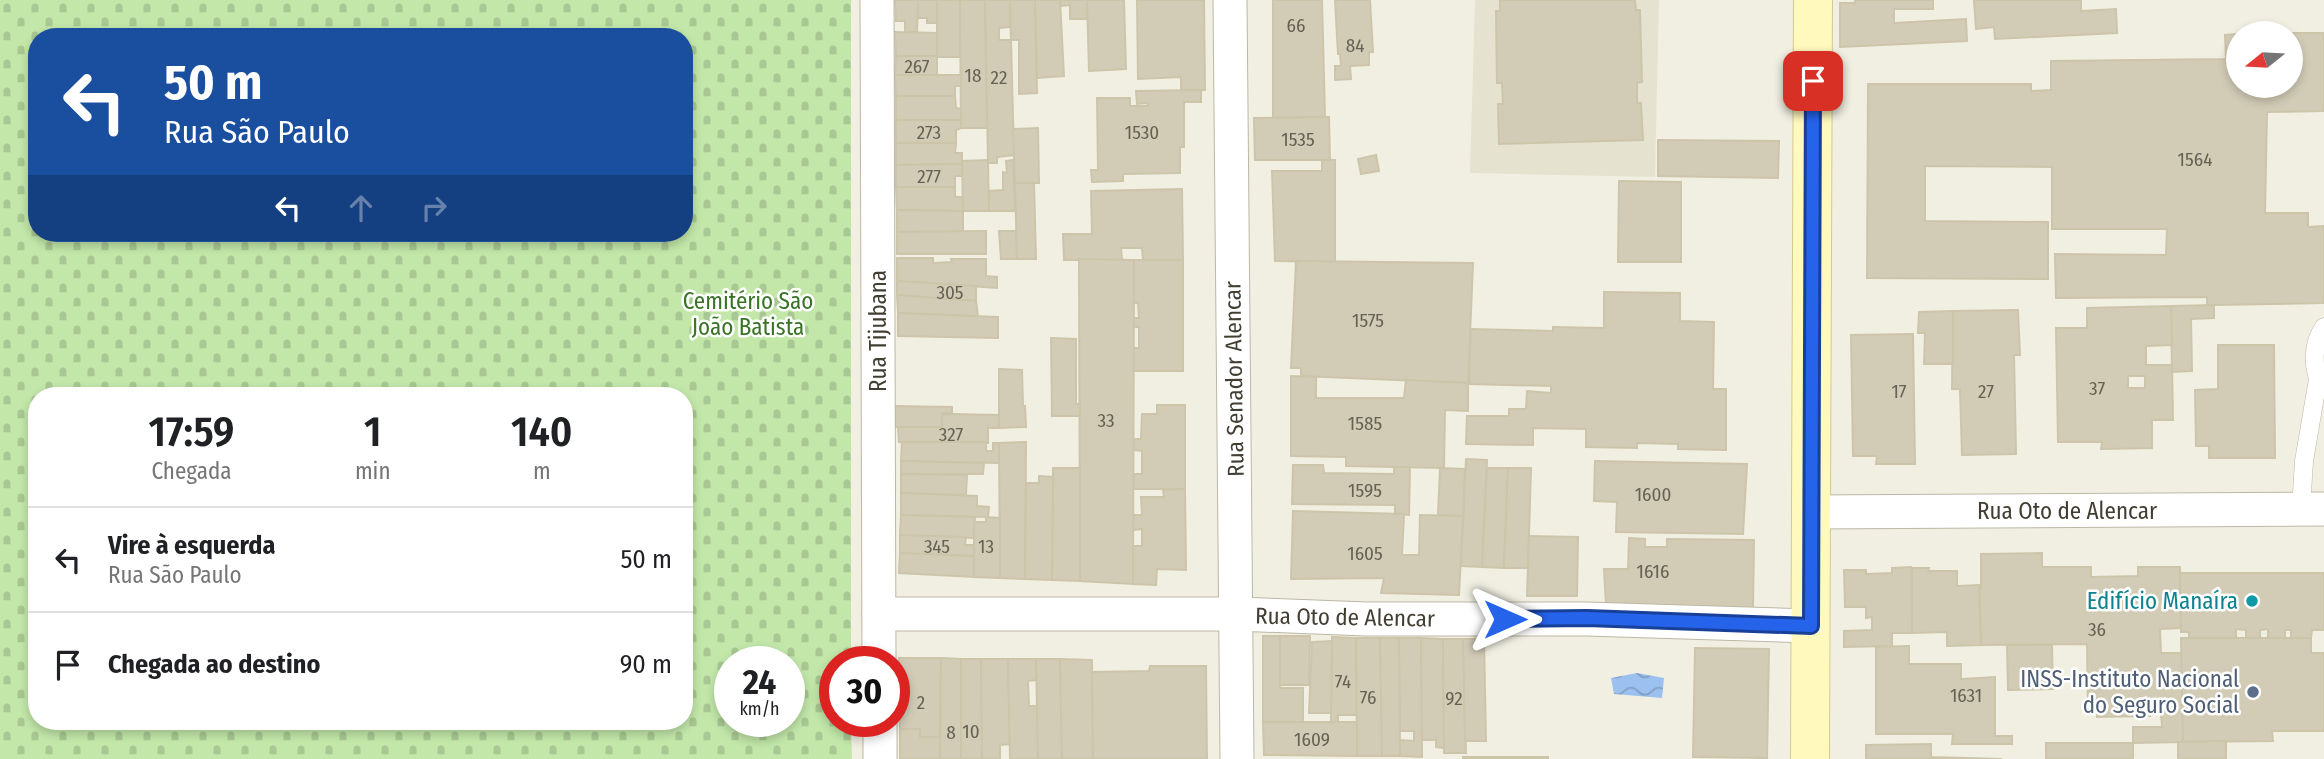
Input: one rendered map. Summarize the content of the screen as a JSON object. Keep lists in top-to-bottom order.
{
  "streets": {
    "street": ["Rua Tijubana", "Rua Senador Alencar", "Rua Oto de Alencar"]
  },
  "crossings": [
    ["Rua Tijubana", "Rua Oto de Alencar"],
    ["Rua Senador Alencar", "Rua Oto de Alencar"]
  ],
  "parks": ["Cemitério São João Batista"],
  "places": ["Edifício Manaíra", "INSS-Instituto Nacional do Seguro Social"],
  "house_numbers": [
    "66",
    "84",
    "267",
    "18",
    "22",
    "273",
    "1530",
    "1535",
    "1564",
    "277",
    "305",
    "1575",
    "37",
    "17",
    "27",
    "33",
    "1585",
    "327",
    "1595",
    "1600",
    "345",
    "13",
    "1605",
    "1616",
    "36",
    "74",
    "1631",
    "76",
    "92",
    "2",
    "10",
    "8",
    "1609"
  ],
  "north": "left",
  "page": {
    "turn": ["50 m", "Rua São Paulo"],
    "eta": [
      "17:59",
      "Chegada",
      "1",
      "min",
      "140",
      "m"
    ],
    "list": [
      {
        "name": "Vire à esquerda",
        "note": "Rua São Paulo",
        "value": "50 m"
      },
      {
        "name": "Chegada ao destino",
        "value": "90 m"
      }
    ],
    "speed": "24 km/h",
    "limit": "30"
  }
}
